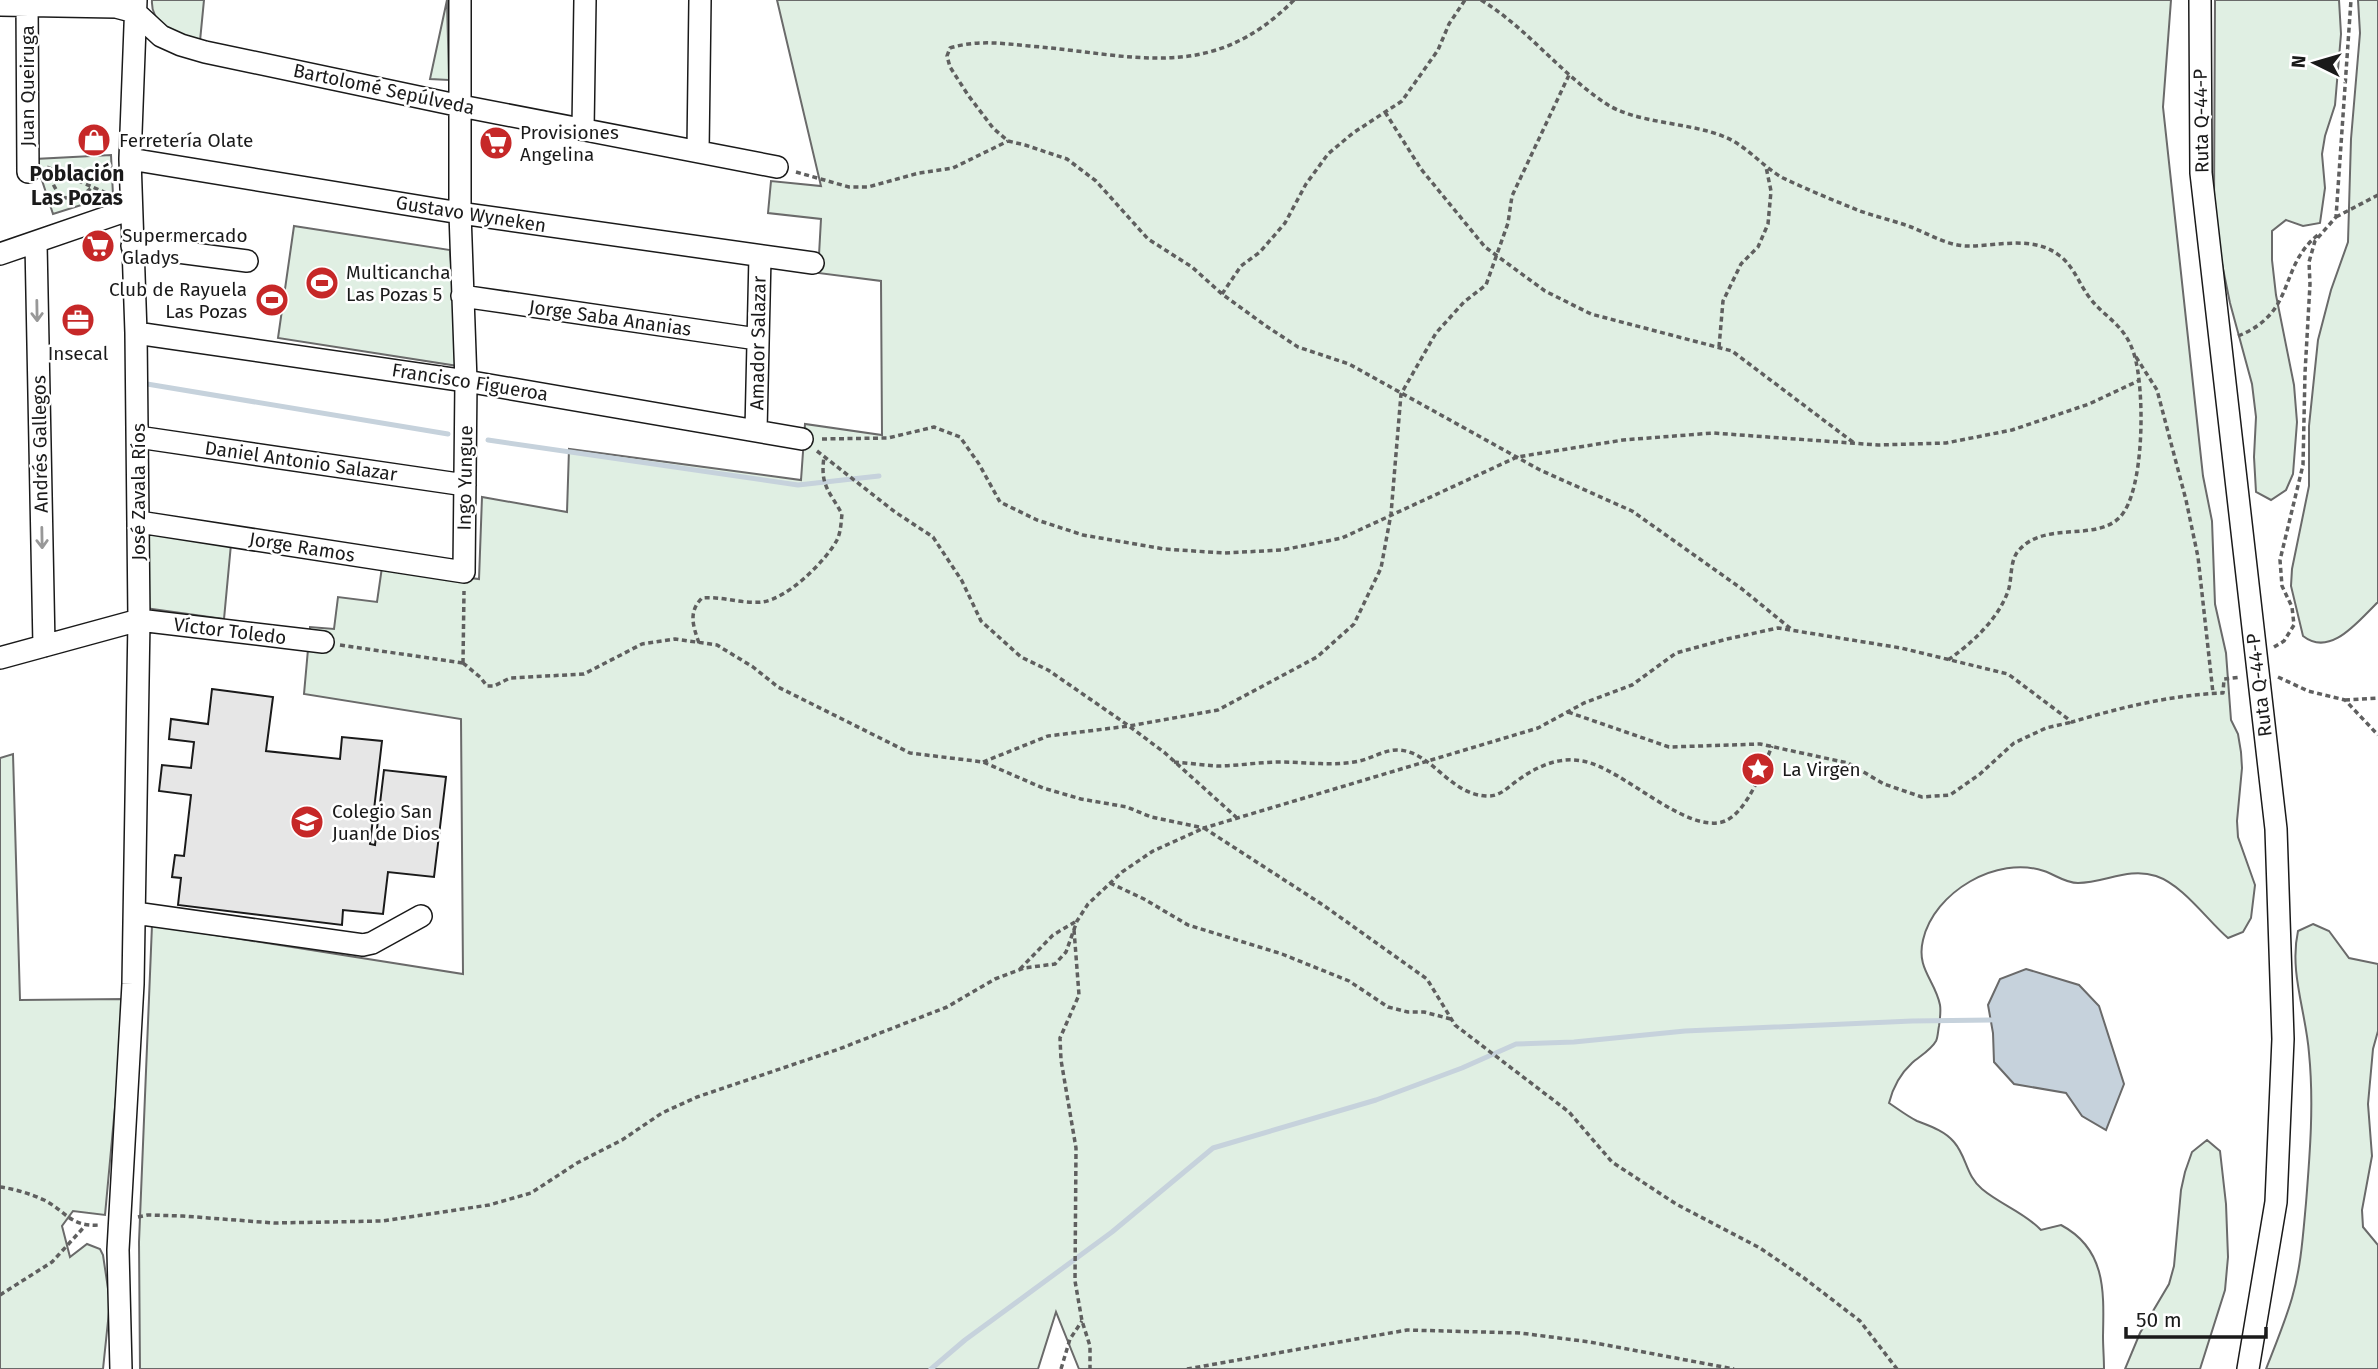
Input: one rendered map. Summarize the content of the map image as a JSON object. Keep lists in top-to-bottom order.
{
  "streets": {
    "street": [
      "Juan Queiruga",
      "Bartolomé Sepúlveda",
      "Ruta Q-44-P",
      "Gustavo Wyneken",
      "Jorge Saba Ananias",
      "Amador Salazar",
      "Francisco Figueroa",
      "Andrés Gallegos",
      "Daniel Antonio Salazar",
      "Ingo Yungue",
      "José Zavala Ríos",
      "Jorge Ramos",
      "Víctor Toledo"
    ]
  },
  "crossings": [
    ["Bartolomé Sepúlveda", "Ingo Yungue"],
    ["Bartolomé Sepúlveda", "José Zavala Ríos"],
    ["Gustavo Wyneken", "Amador Salazar"],
    ["Gustavo Wyneken", "Ingo Yungue"],
    ["Gustavo Wyneken", "José Zavala Ríos"],
    ["Jorge Saba Ananias", "Amador Salazar"],
    ["Jorge Saba Ananias", "Ingo Yungue"],
    ["Amador Salazar", "Francisco Figueroa"],
    ["Francisco Figueroa", "Ingo Yungue"],
    ["Francisco Figueroa", "José Zavala Ríos"],
    ["Andrés Gallegos", "Víctor Toledo"],
    ["Daniel Antonio Salazar", "Ingo Yungue"],
    ["Daniel Antonio Salazar", "José Zavala Ríos"],
    ["Ingo Yungue", "Jorge Ramos"],
    ["José Zavala Ríos", "Jorge Ramos"],
    ["José Zavala Ríos", "Víctor Toledo"]
  ],
  "one_way": ["Andrés Gallegos"],
  "districts": ["Población Las Pozas"],
  "places": {
    "shop": ["Ferretería Olate"],
    "supermarket": ["Provisiones Angelina", "Supermercado Gladys"],
    "sports": ["Multicancha Las Pozas 5", "Club de Rayuela Las Pozas"],
    "office": ["Insecal"],
    "place": ["La Virgen"],
    "school or university": ["Colegio San Juan de Dios"]
  },
  "scale_bar": "50 m",
  "north": "left"
}
